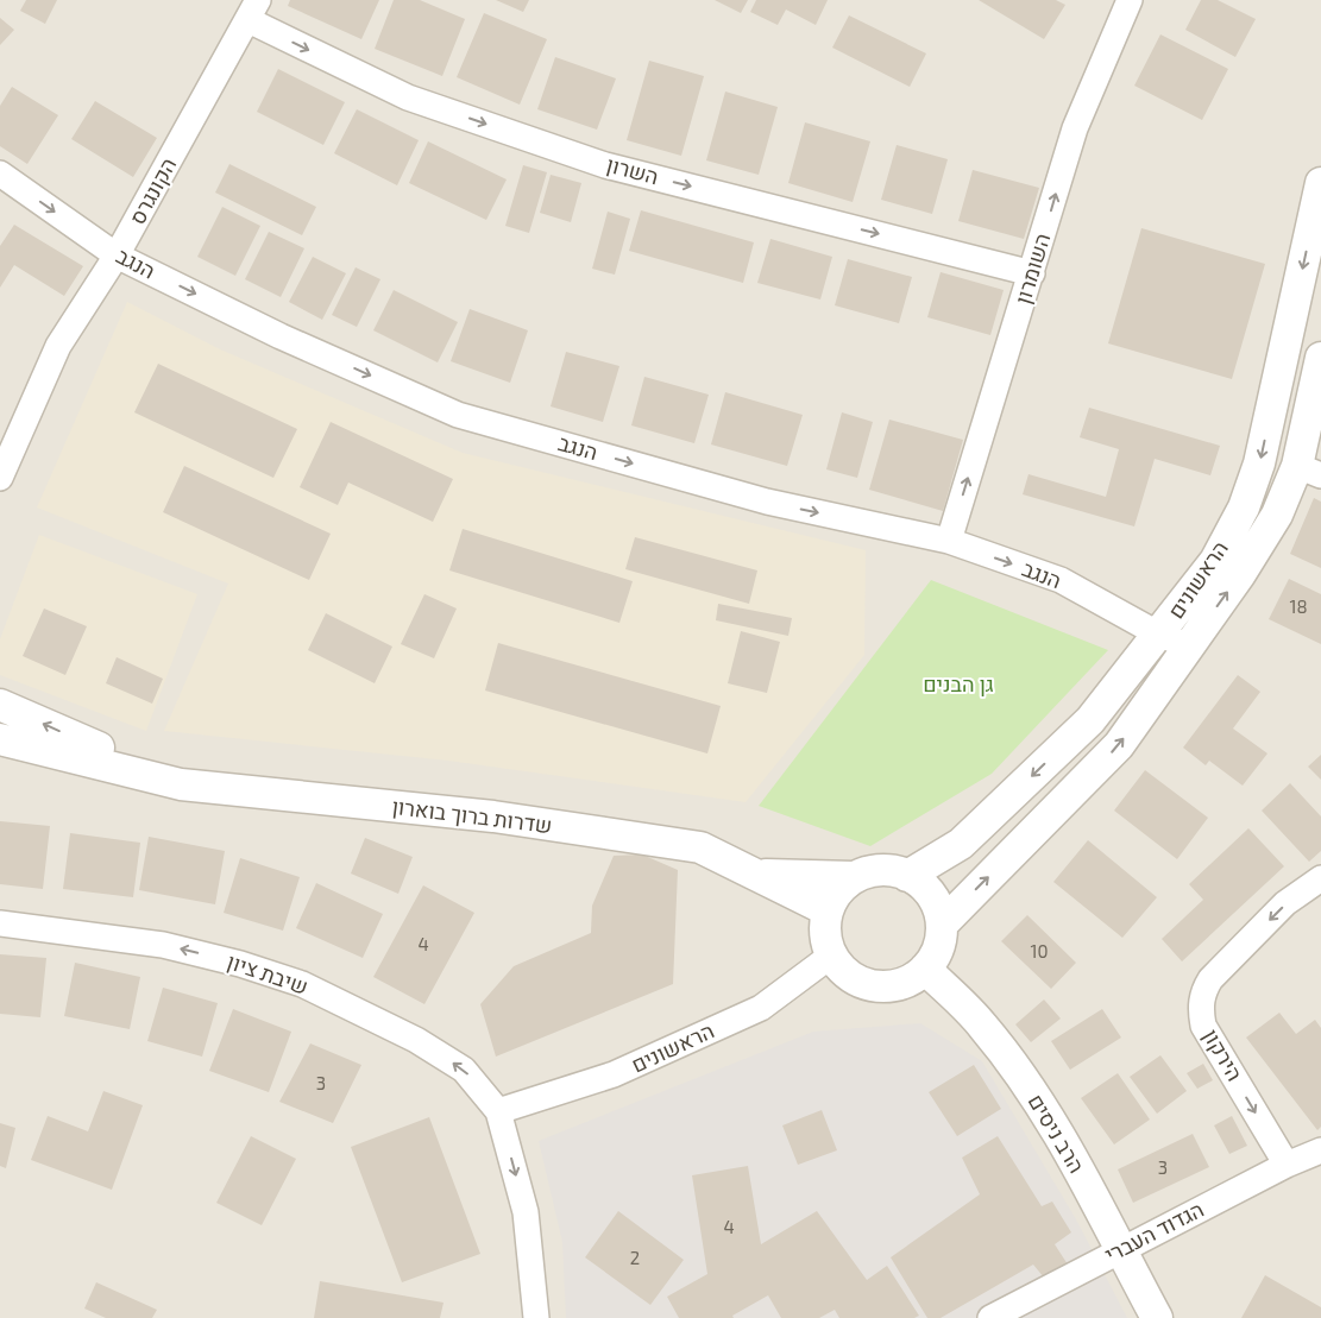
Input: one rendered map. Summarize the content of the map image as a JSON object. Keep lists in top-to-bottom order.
{
  "streets": {
    "street": [
      "השרון",
      "הקונגרס",
      "הנגב",
      "השומרון",
      "הראשונים",
      "שדרות ברוך בוארון",
      "שיבת ציון",
      "הירקון",
      "הרב ניסים",
      "הגדוד העברי"
    ]
  },
  "crossings": [
    ["השרון", "הקונגרס"],
    ["השרון", "השומרון"],
    ["הקונגרס", "הנגב"],
    ["הנגב", "השומרון"],
    ["הנגב", "הראשונים"],
    ["הראשונים", "שדרות ברוך בוארון"],
    ["הראשונים", "שיבת ציון"],
    ["הראשונים", "הרב ניסים"],
    ["שדרות ברוך בוארון", "הרב ניסים"],
    ["הירקון", "הגדוד העברי"],
    ["הרב ניסים", "הגדוד העברי"]
  ],
  "one_way": [
    "השרון",
    "הנגב",
    "השומרון",
    "שיבת ציון"
  ],
  "parks": ["גן הבנים"],
  "house_numbers": [
    "18",
    "4",
    "10",
    "3",
    "3",
    "4",
    "2"
  ]
}
